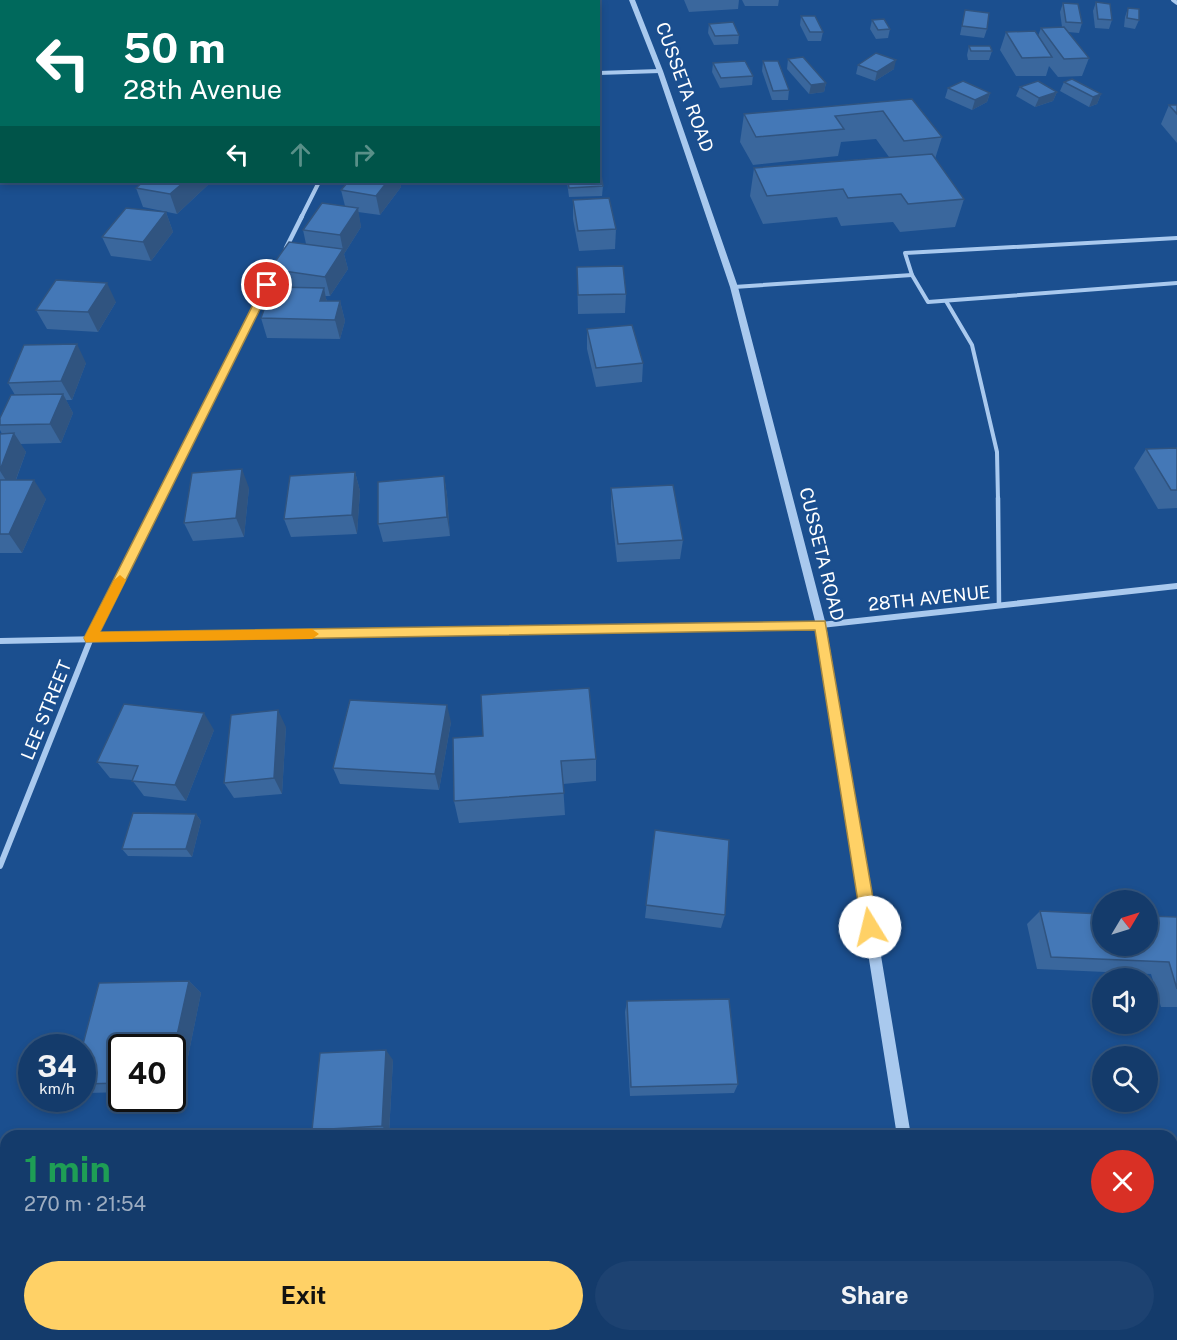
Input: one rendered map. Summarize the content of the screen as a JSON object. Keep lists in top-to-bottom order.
{
  "streets": {
    "street": ["CUSSETA ROAD", "28TH AVENUE", "LEE STREET"]
  },
  "crossings": [
    ["CUSSETA ROAD", "28TH AVENUE"],
    ["28TH AVENUE", "LEE STREET"]
  ],
  "north": "top right",
  "page": {
    "turn": ["50 m", "28th Avenue"],
    "speed": "34 km/h",
    "limit": "40",
    "heading": ["1 min", "270 m · 21:54"],
    "buttons": ["Exit", "Share"]
  }
}
